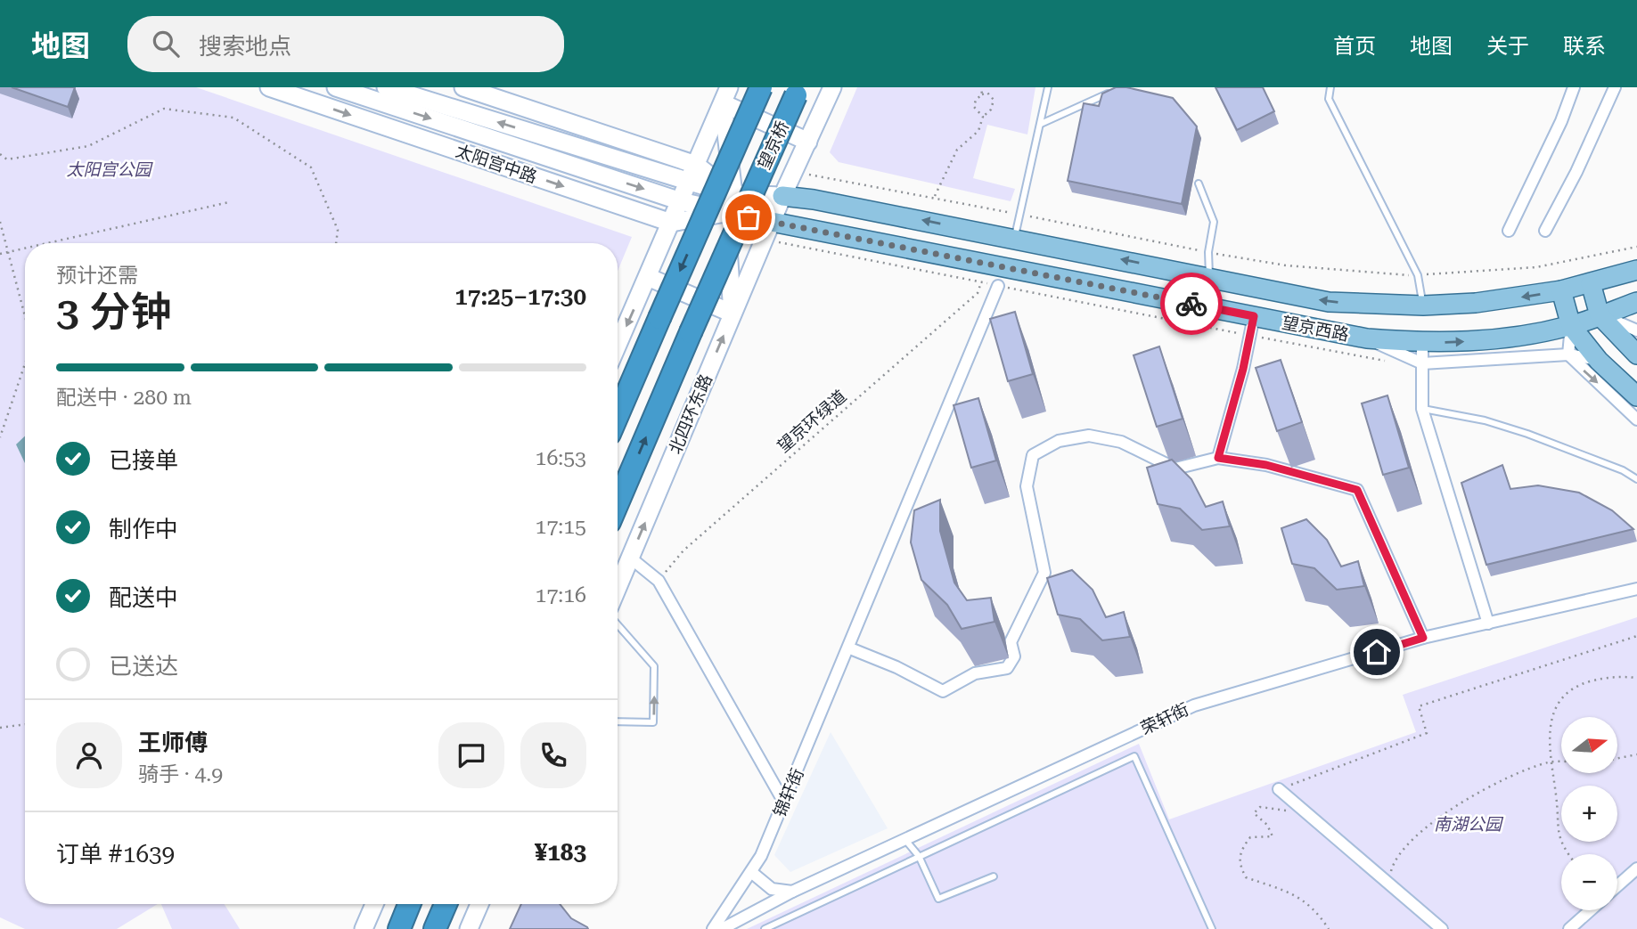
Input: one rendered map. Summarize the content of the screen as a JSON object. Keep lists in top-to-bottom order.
{
  "streets": {
    "highway": ["望京桥", "北四环东路"],
    "main road": ["望京西路"],
    "street": ["太阳宫中路", "荣轩街", "锦轩街"],
    "path": ["望京环绿道"]
  },
  "crossings": [
    ["望京桥", "北四环东路"],
    ["太阳宫中路", "望京西路"],
    ["太阳宫中路", "北四环东路"],
    ["望京西路", "北四环东路"]
  ],
  "one_way": ["北四环东路"],
  "parks": ["太阳宫公园", "南湖公园"],
  "north": "right",
  "page": {
    "header": "地图",
    "search": "搜索地点",
    "nav": [
      "首页",
      "地图",
      "关于",
      "联系"
    ],
    "heading": ["3 分钟", "预计还需", "17:25–17:30"],
    "panel": [
      "王师傅",
      "骑手 · 4.9",
      "订单 #1639",
      "¥183"
    ],
    "bar": "配送中 · 280 m",
    "list": [
      ["已接单", "16:53"],
      ["制作中", "17:15"],
      ["配送中", "17:16"],
      "已送达"
    ],
    "map_buttons": ["+", "−"]
  }
}
